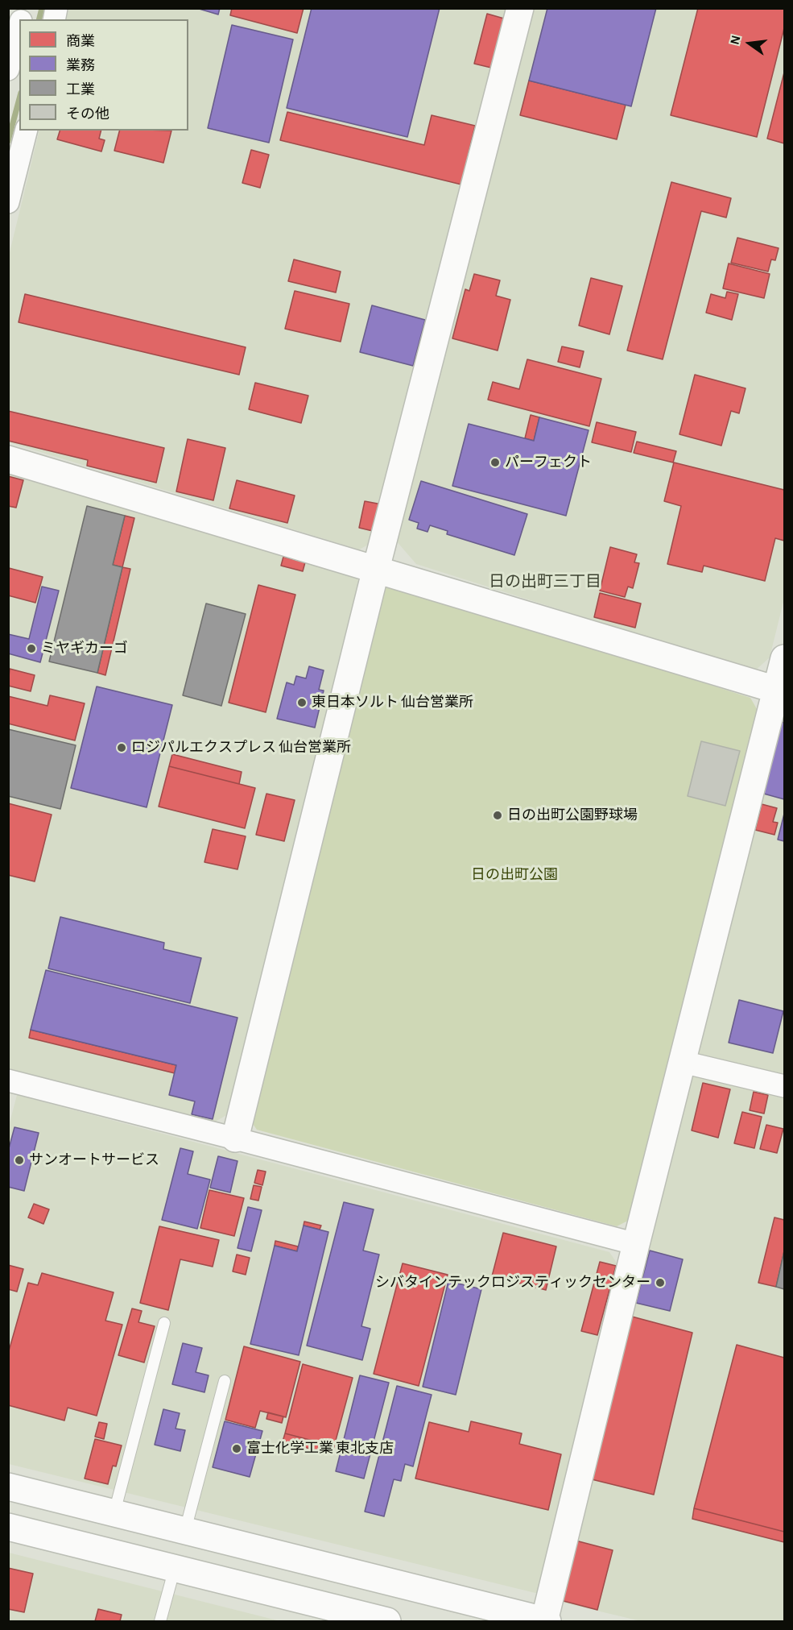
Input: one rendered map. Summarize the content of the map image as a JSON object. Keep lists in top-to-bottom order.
{
  "districts": ["日の出町三丁目"],
  "parks": ["日の出町公園"],
  "places": [
    "パーフェクト",
    "ミヤギカーゴ",
    "東日本ソルト 仙台営業所",
    "ロジパルエクスプレス 仙台営業所",
    "日の出町公園野球場",
    "サンオートサービス",
    "シバタインテックロジスティックセンター",
    "富士化学工業 東北支店"
  ],
  "legend": [
    "商業",
    "業務",
    "工業",
    "その他"
  ],
  "north": "left"
}
